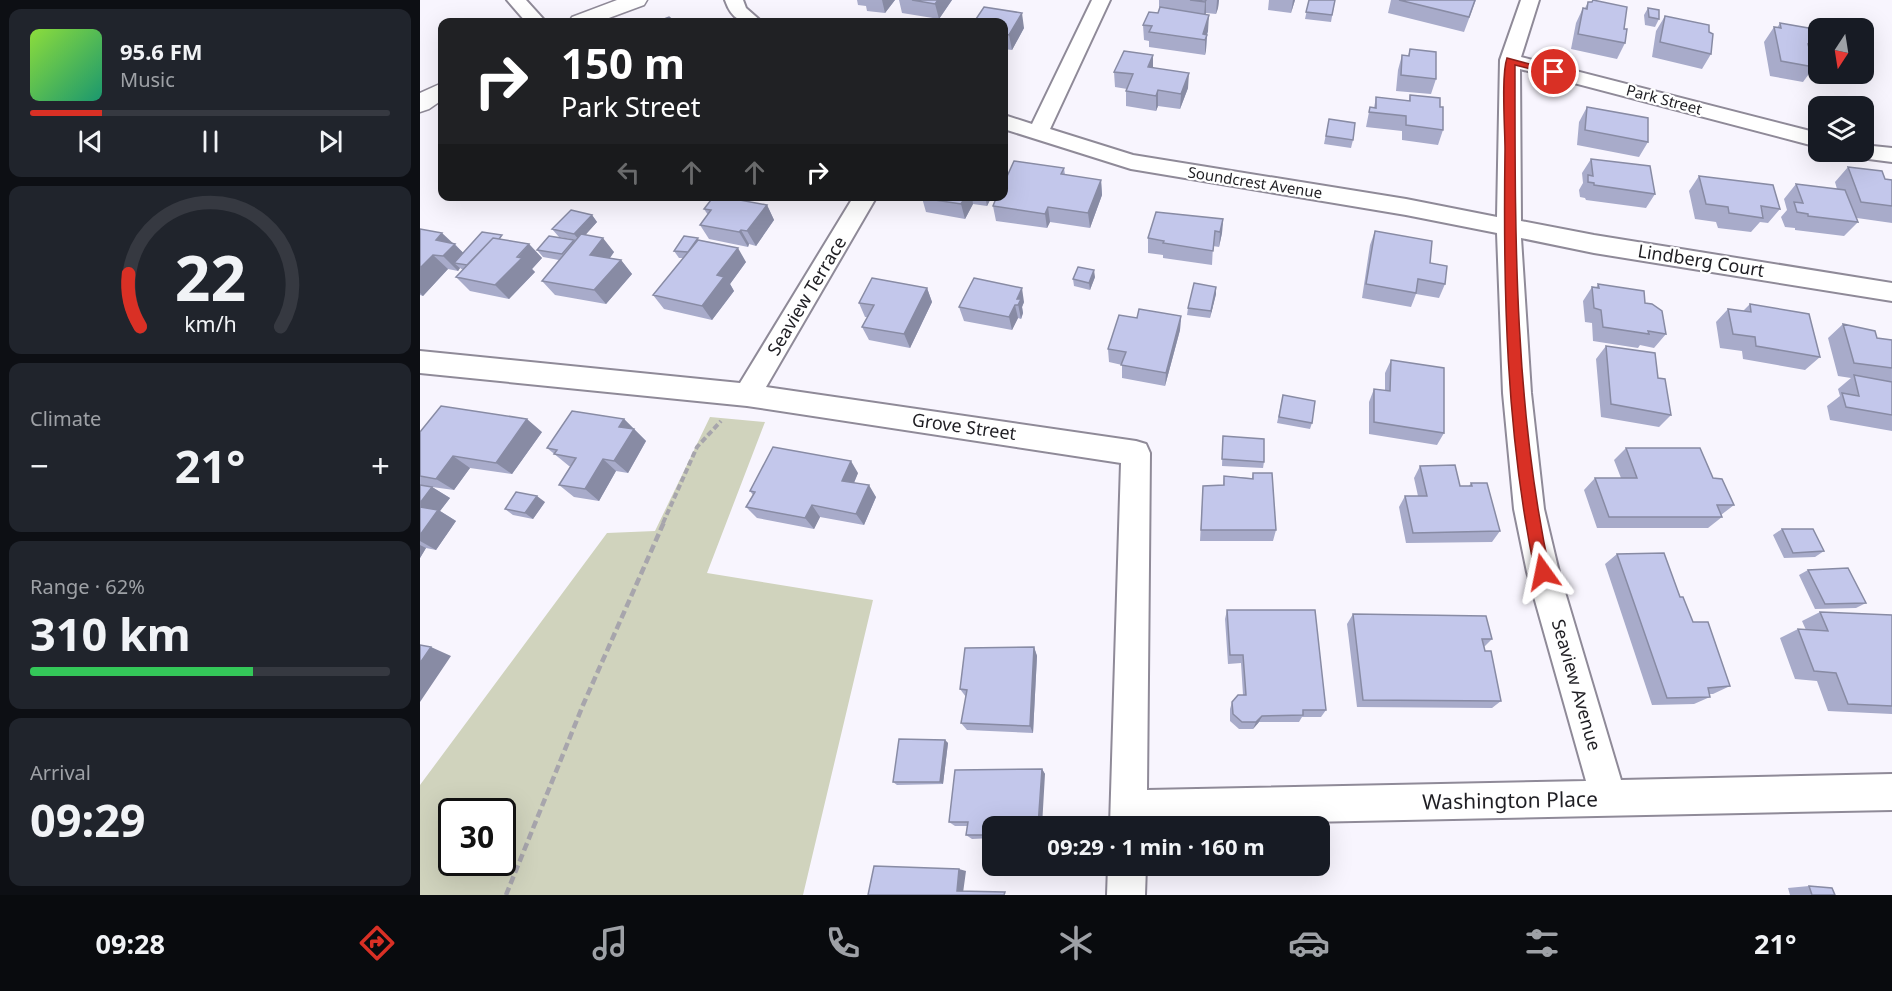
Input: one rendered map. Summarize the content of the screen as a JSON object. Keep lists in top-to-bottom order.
{
  "streets": {
    "street": [
      "Park Street",
      "Soundcrest Avenue",
      "Lindberg Court",
      "Seaview Terrace",
      "Grove Street",
      "Seaview Avenue",
      "Washington Place"
    ]
  },
  "crossings": [
    ["Park Street", "Seaview Avenue"],
    ["Soundcrest Avenue", "Lindberg Court"],
    ["Soundcrest Avenue", "Seaview Avenue"],
    ["Lindberg Court", "Seaview Avenue"],
    ["Seaview Terrace", "Grove Street"],
    ["Seaview Avenue", "Washington Place"]
  ],
  "north": "bottom",
  "page": {
    "turn": ["150 m", "Park Street"],
    "song": ["95.6 FM", "Music"],
    "tile": [
      "Climate",
      ["Range · 62%", "310 km"],
      ["Arrival", "09:29"]
    ],
    "heat": ["−", "21°", "+"],
    "limit": "30",
    "trip": "09:29 · 1 min · 160 m",
    "tabs": ["09:28", "21°"],
    "gauge": ["22", "km/h"]
  }
}
